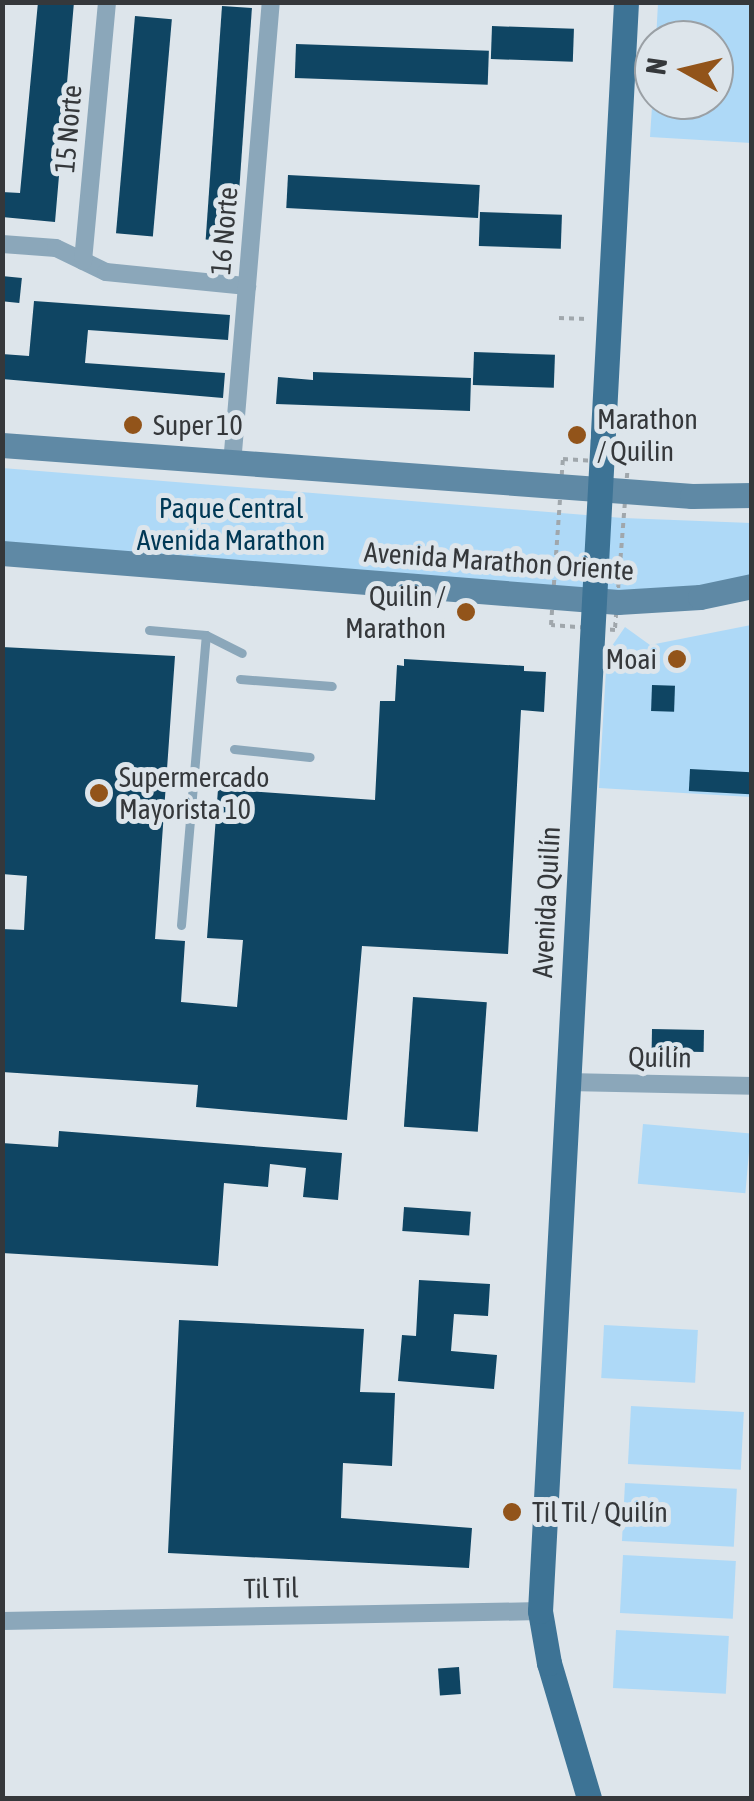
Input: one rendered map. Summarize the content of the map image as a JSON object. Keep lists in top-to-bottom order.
{
  "streets": {
    "main road": ["Avenida Marathon Oriente", "Avenida Quilín"],
    "street": [
      "15 Norte",
      "16 Norte",
      "Quilín",
      "Til Til"
    ]
  },
  "crossings": [
    ["Avenida Marathon Oriente", "Avenida Quilín"],
    ["Avenida Quilín", "Quilín"],
    ["Avenida Quilín", "Til Til"]
  ],
  "parks": ["Paque Central Avenida Marathon"],
  "places": [
    "Super 10",
    "Marathon / Quilin",
    "Quilin / Marathon",
    "Moai",
    "Supermercado Mayorista 10",
    "Til Til / Quilín"
  ],
  "north": "left"
}
